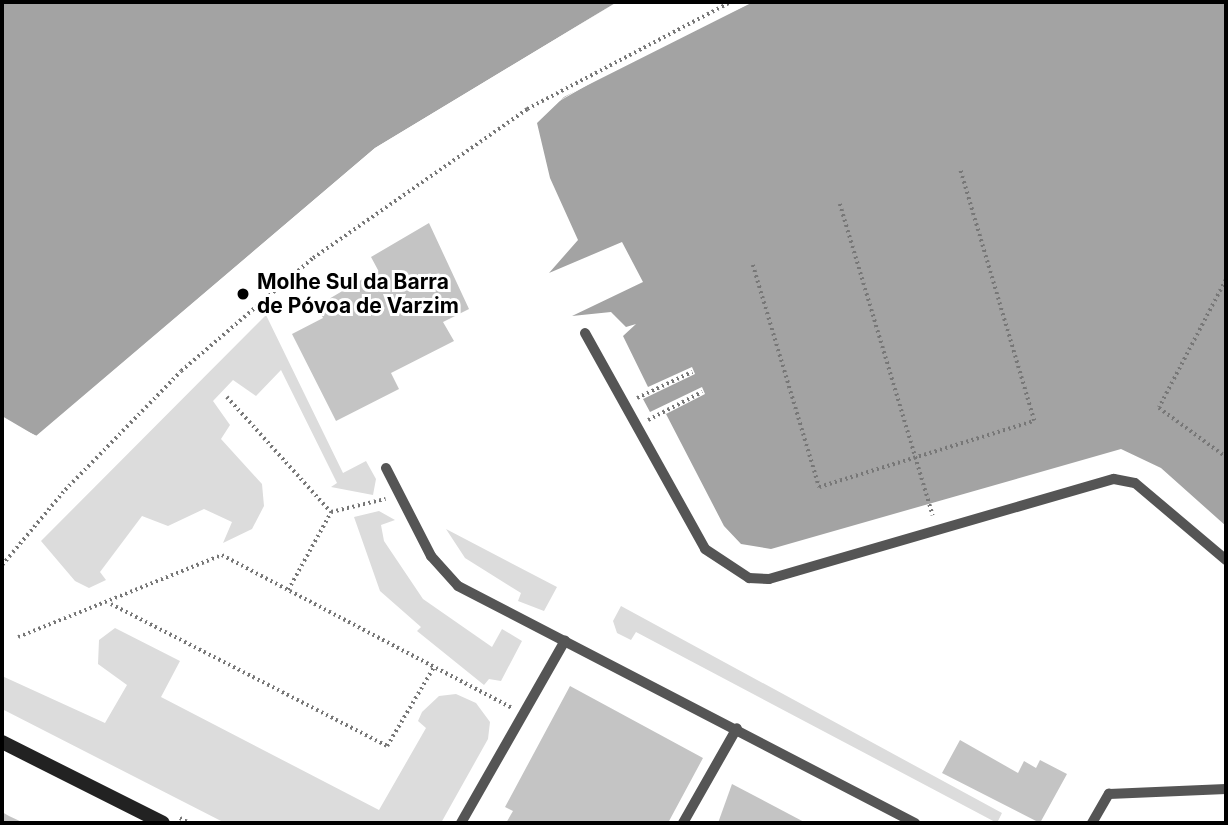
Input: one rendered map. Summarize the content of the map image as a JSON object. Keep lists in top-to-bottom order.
{
  "places": ["Molhe Sul da Barra de Póvoa de Varzim"]
}
